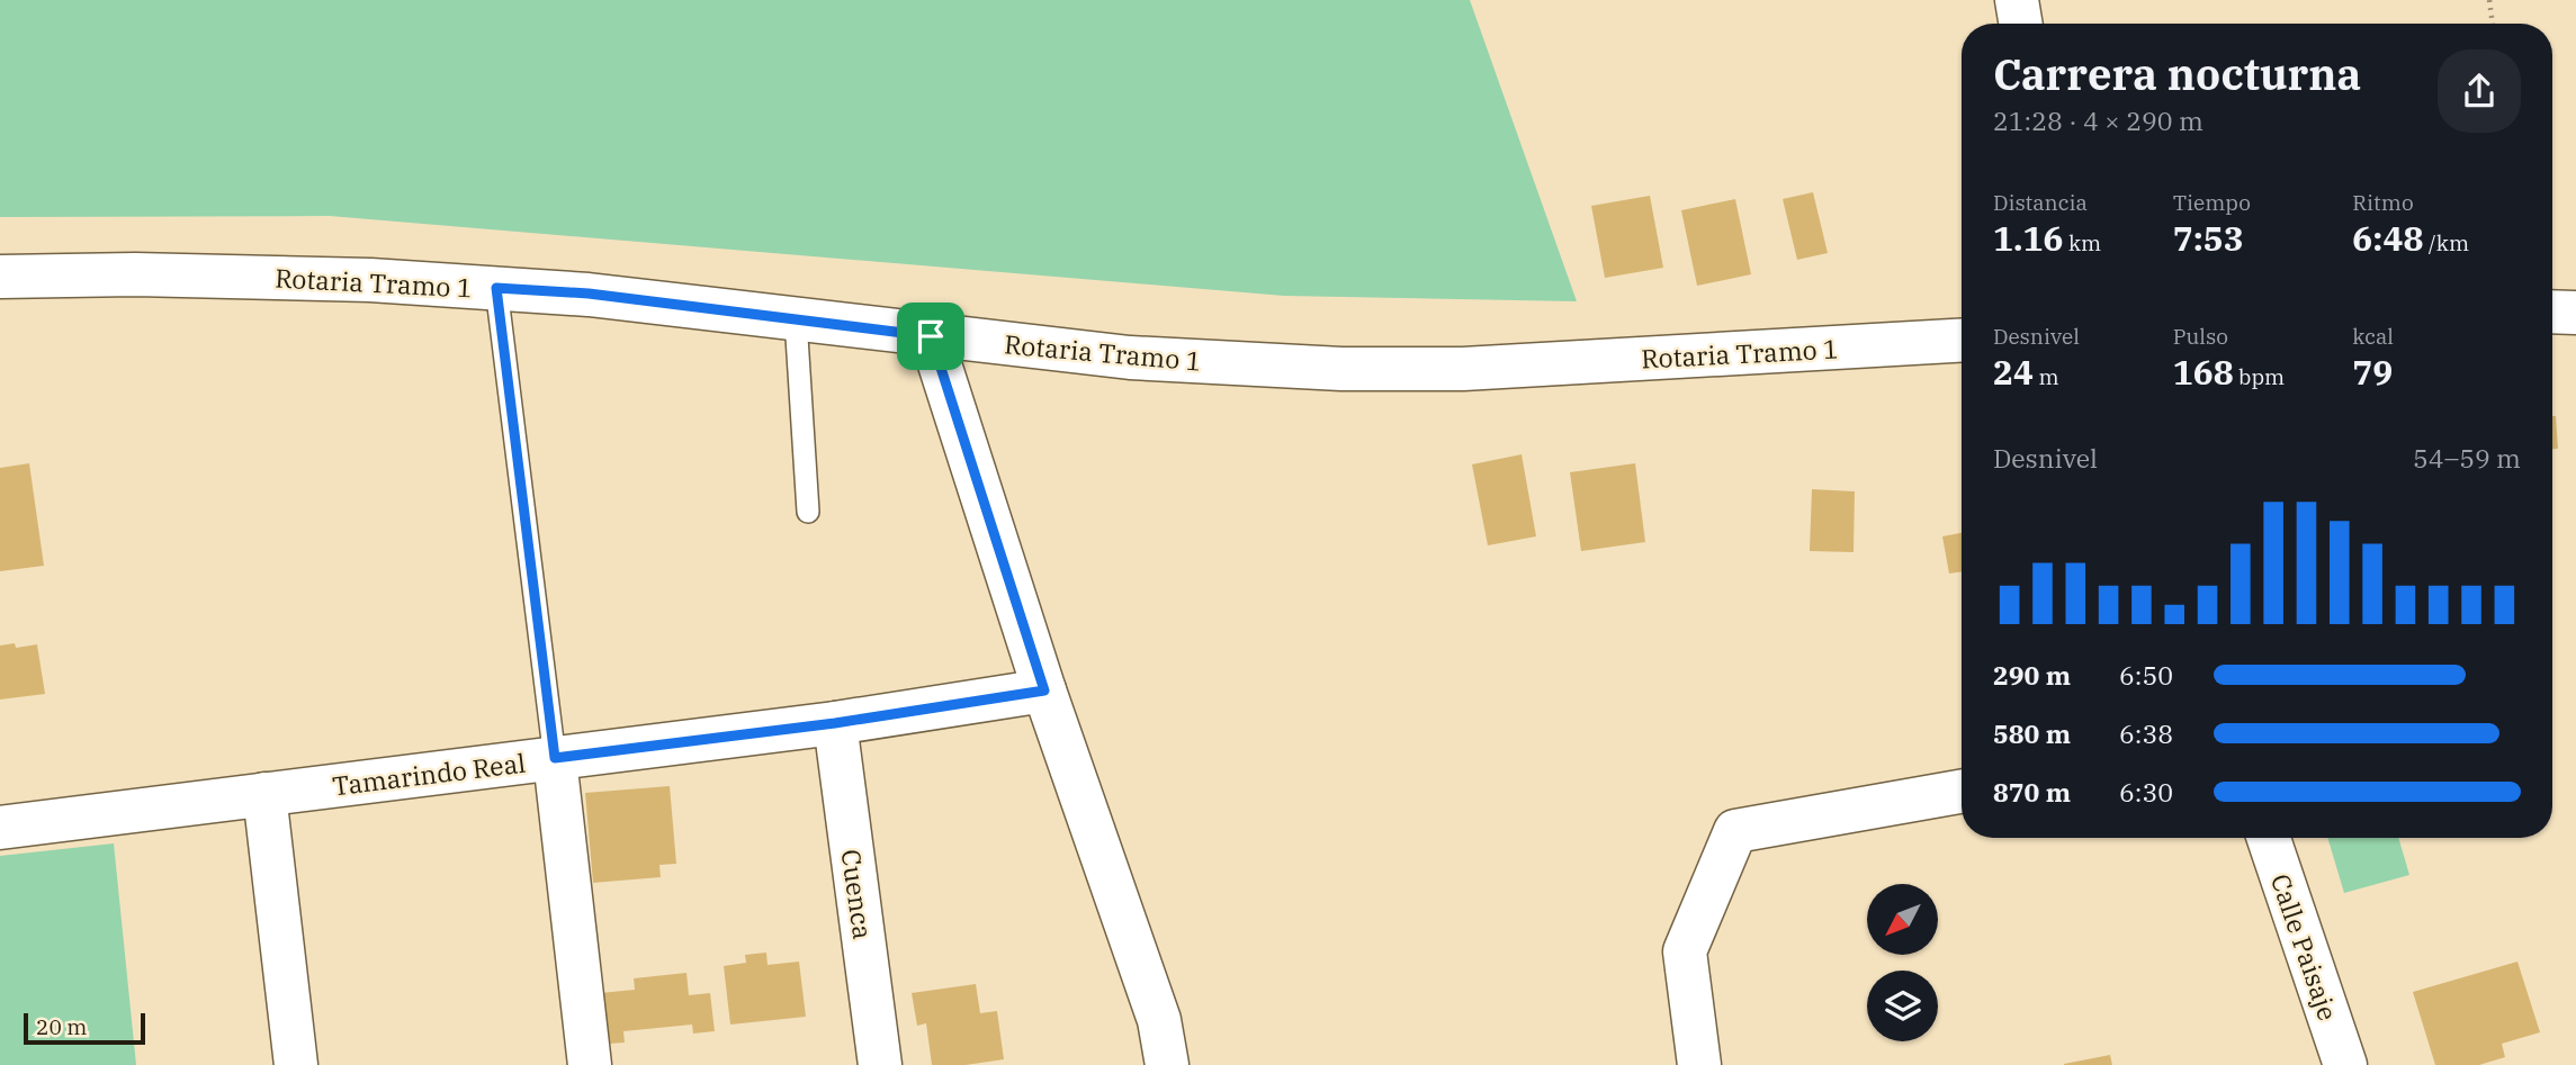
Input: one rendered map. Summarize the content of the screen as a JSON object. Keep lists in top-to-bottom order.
{
  "streets": {
    "street": [
      "Rotaria Tramo 1",
      "Tamarindo Real",
      "Cuenca",
      "Calle Paisaje"
    ]
  },
  "crossings": [
    ["Tamarindo Real", "Cuenca"]
  ],
  "scale_bar": "20 m",
  "north": "bottom left",
  "page": {
    "heading": ["Carrera nocturna", "21:28 · 4 × 290 m"],
    "stats": [
      ["Distancia", "1.16 km"],
      ["Tiempo", "7:53"],
      ["Ritmo", "6:48 /km"],
      ["Desnivel", "24 m"],
      ["Pulso", "168 bpm"],
      ["kcal", "79"]
    ],
    "chart": ["Desnivel", "54–59 m"],
    "list": [
      {
        "name": "290 m",
        "note": "6:50"
      },
      {
        "name": "580 m",
        "note": "6:38"
      },
      {
        "name": "870 m",
        "note": "6:30"
      }
    ],
    "scale": "20 m"
  }
}
